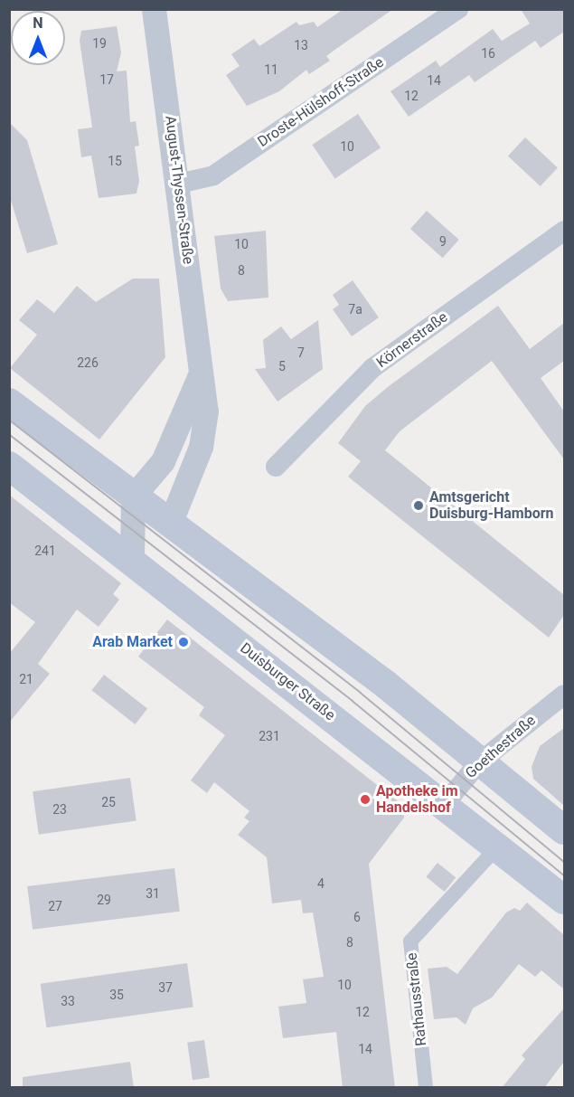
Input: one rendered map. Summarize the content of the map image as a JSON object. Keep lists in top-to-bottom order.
{
  "streets": {
    "main road": ["Duisburger Straße"],
    "street": [
      "Droste-Hülshoff-Straße",
      "August-Thyssen-Straße",
      "Körnerstraße",
      "Goethestraße",
      "Rathausstraße"
    ]
  },
  "crossings": [
    ["Droste-Hülshoff-Straße", "August-Thyssen-Straße"],
    ["Duisburger Straße", "Goethestraße"],
    ["Duisburger Straße", "Rathausstraße"]
  ],
  "places": ["Amtsgericht Duisburg-Hamborn", "Arab Market", "Apotheke im Handelshof"],
  "house_numbers": [
    "19",
    "13",
    "16",
    "11",
    "17",
    "14",
    "12",
    "10",
    "15",
    "9",
    "10",
    "8",
    "7a",
    "7",
    "226",
    "5",
    "241",
    "21",
    "231",
    "25",
    "23",
    "4",
    "31",
    "29",
    "27",
    "6",
    "8",
    "10",
    "37",
    "35",
    "33",
    "12",
    "14"
  ],
  "north": "top"
}
